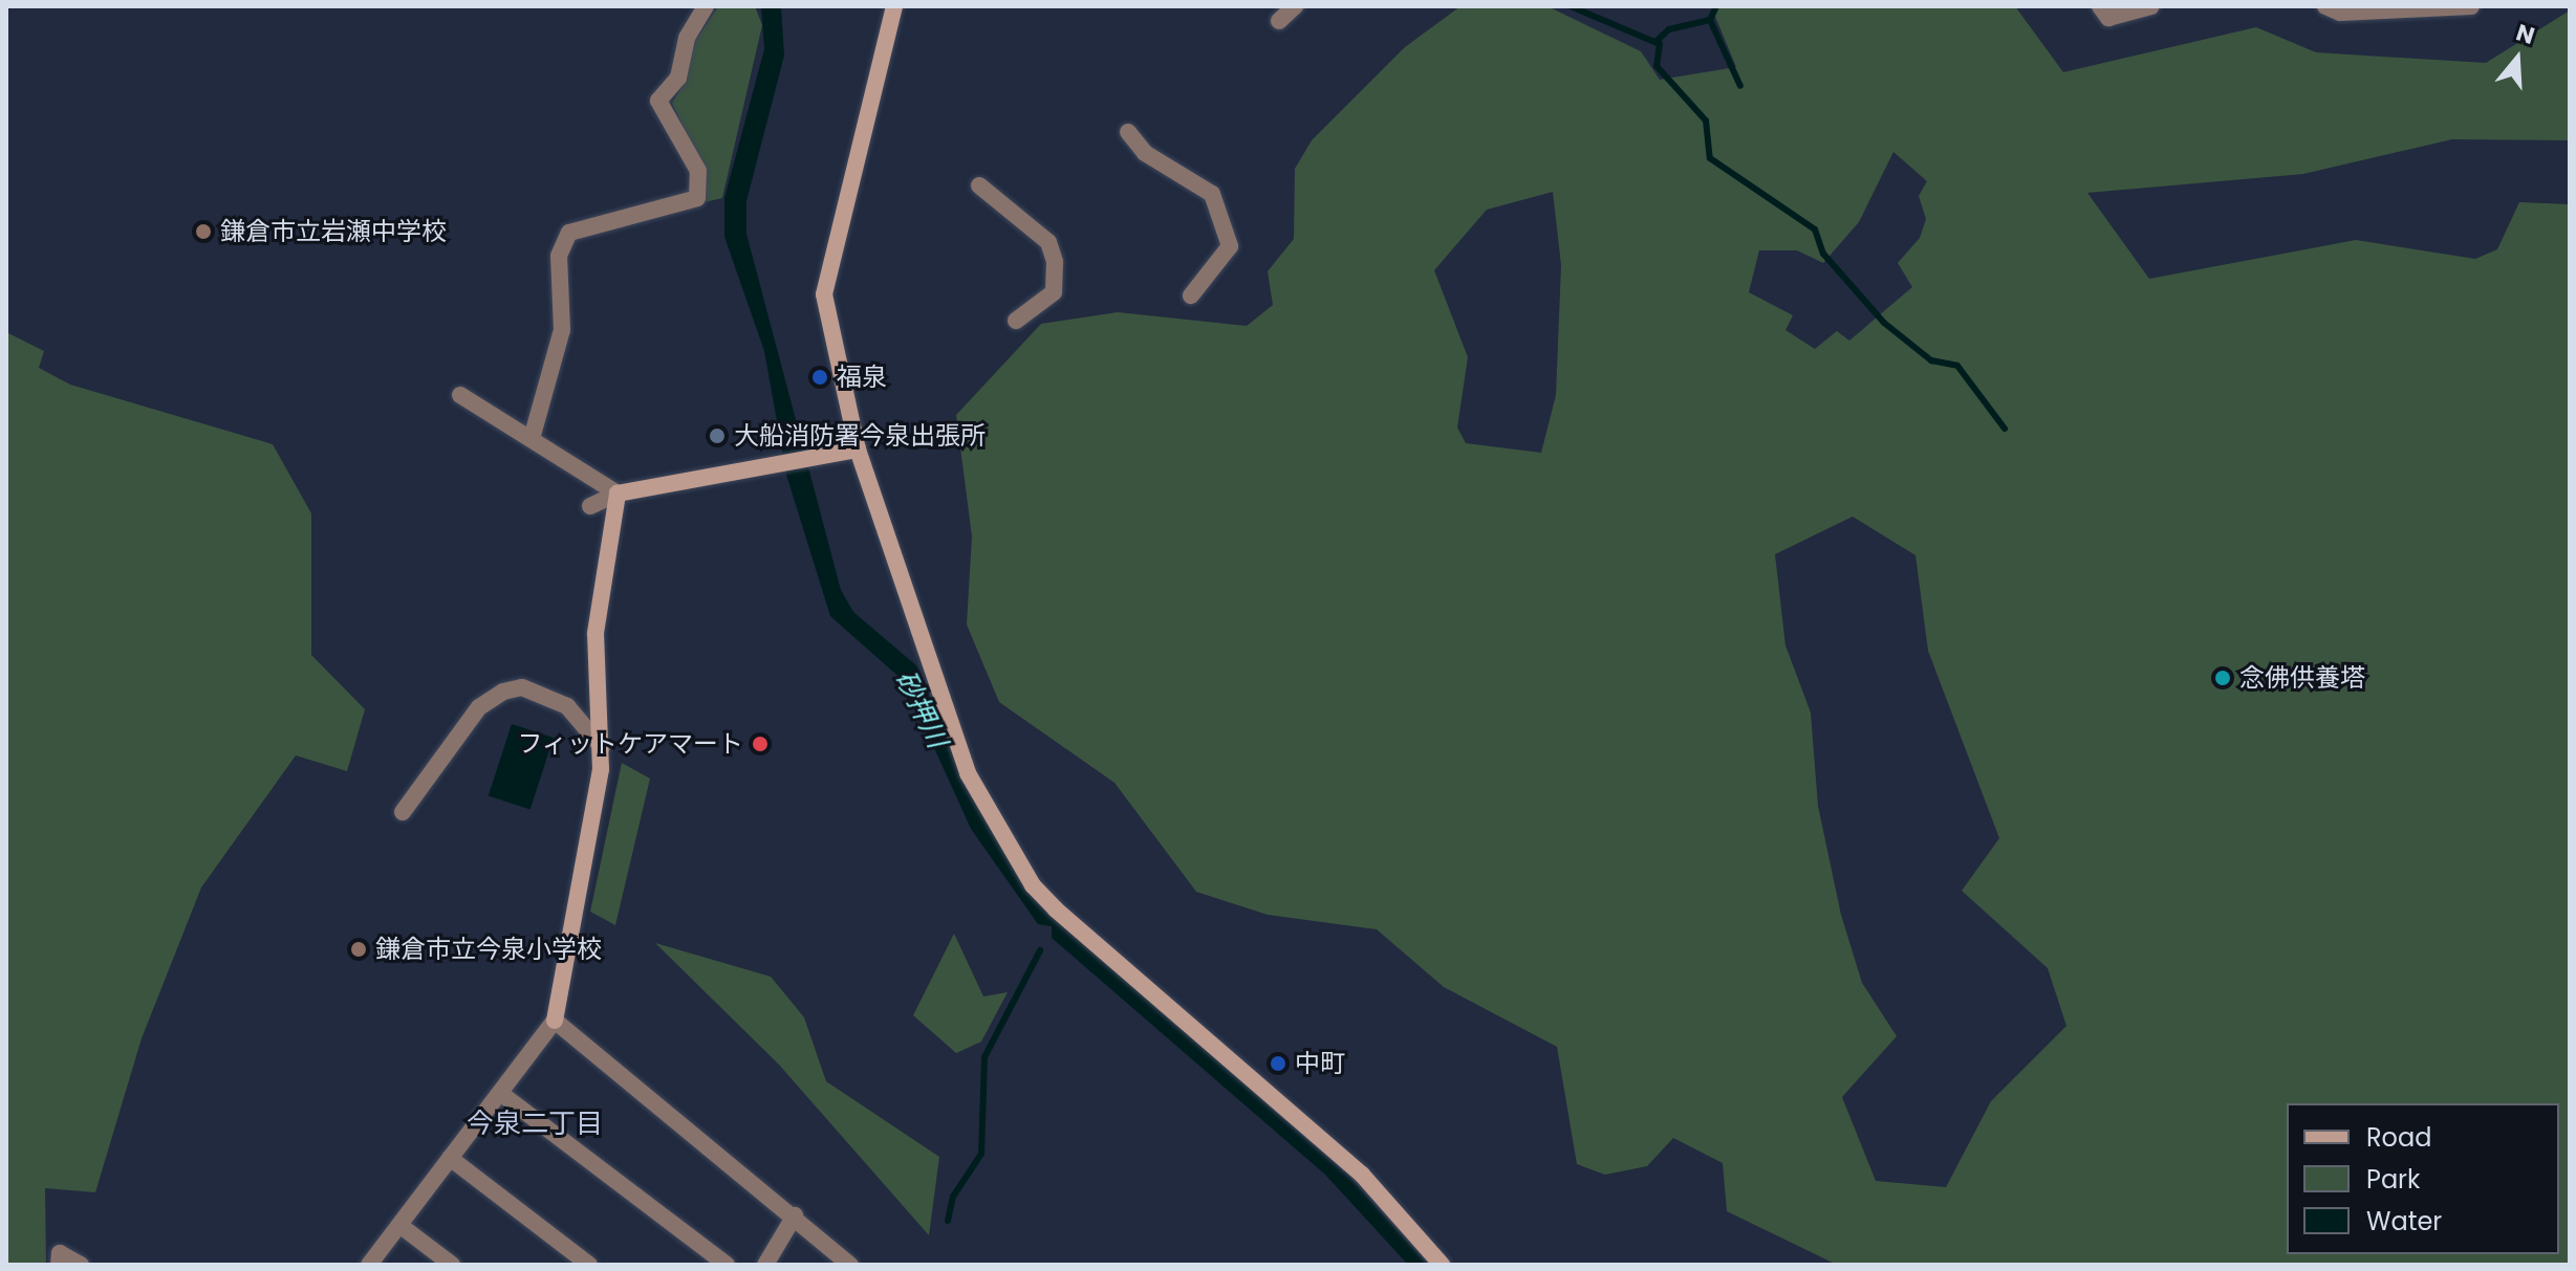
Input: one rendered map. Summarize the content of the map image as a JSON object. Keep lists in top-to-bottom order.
{
  "districts": ["今泉二丁目"],
  "water": ["砂押川"],
  "places": [
    "鎌倉市立岩瀬中学校",
    "福泉",
    "大船消防署今泉出張所",
    "念佛供養塔",
    "フィットケアマート",
    "鎌倉市立今泉小学校",
    "中町"
  ],
  "legend": ["Road", "Park", "Water"],
  "north": "top"
}
